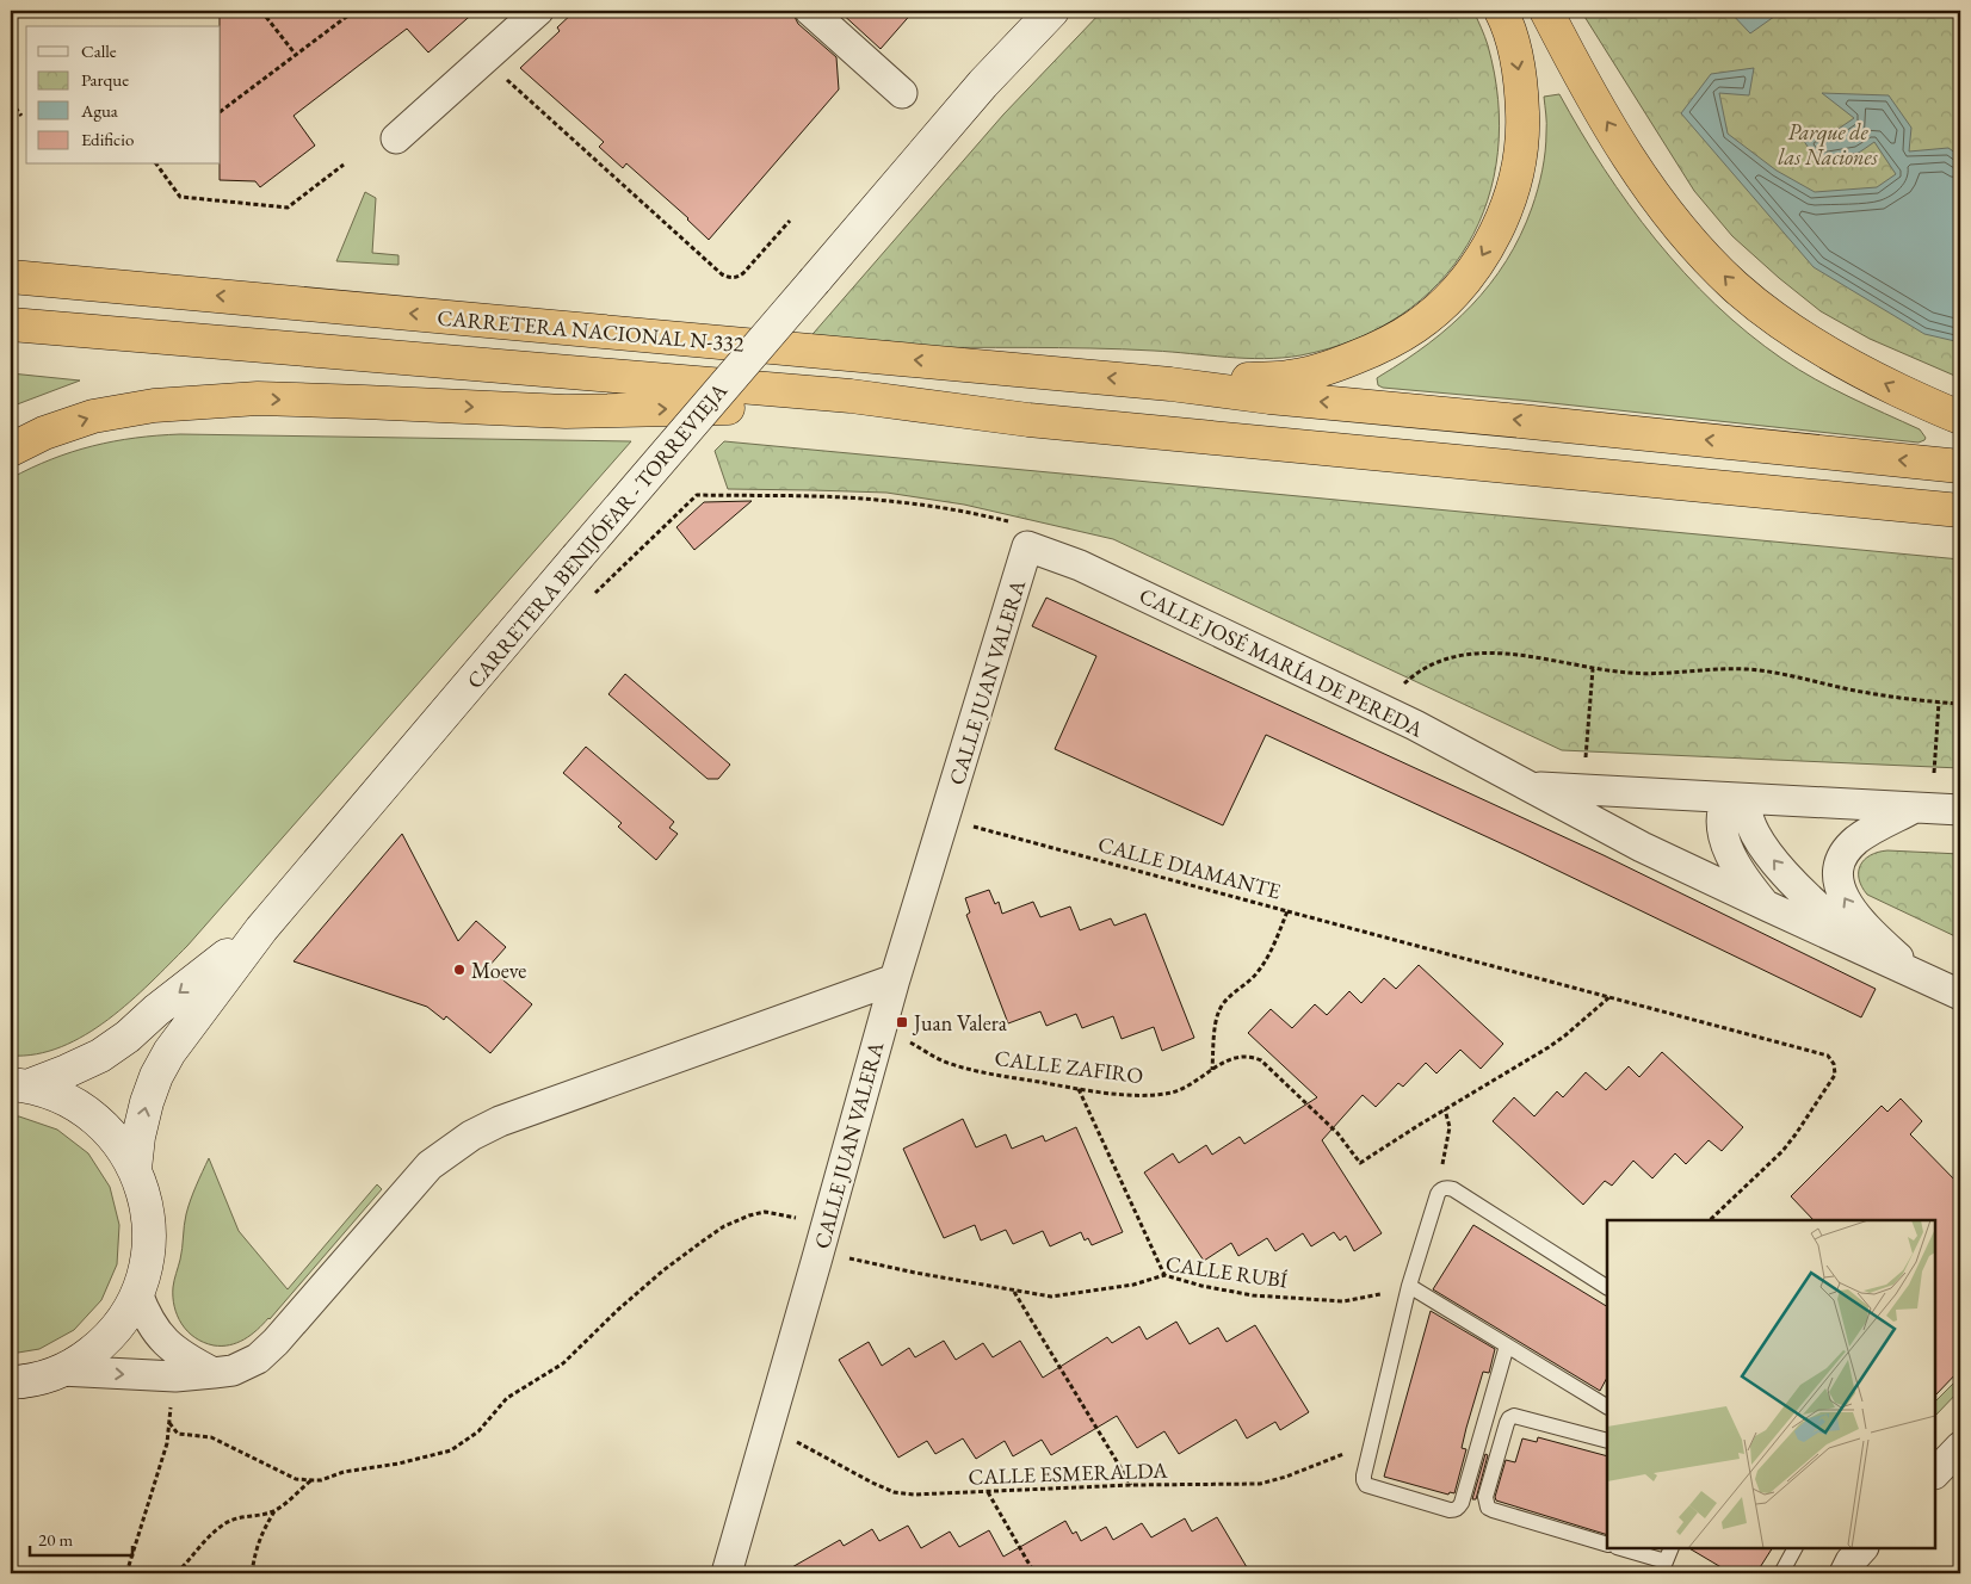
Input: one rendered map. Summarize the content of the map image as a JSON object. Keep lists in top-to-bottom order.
{
  "streets": {
    "highway": ["CARRETERA NACIONAL N-332"],
    "main road": ["CARRETERA BENIJÓFAR - TORREVIEJA"],
    "street": ["CALLE JOSÉ MARÍA DE PEREDA", "CALLE JUAN VALERA"],
    "path": [
      "CALLE DIAMANTE",
      "CALLE ZAFIRO",
      "CALLE RUBÍ",
      "CALLE ESMERALDA"
    ]
  },
  "crossings": [
    ["CALLE JOSÉ MARÍA DE PEREDA", "CALLE JUAN VALERA"],
    ["CALLE DIAMANTE", "CALLE ZAFIRO"]
  ],
  "parks": ["Parque de las Naciones"],
  "places": {
    "other": ["Moeve"],
    "transit": ["Juan Valera"]
  },
  "legend": [
    "Calle",
    "Parque",
    "Agua",
    "Edificio"
  ],
  "scale_bar": "20 m"
}
